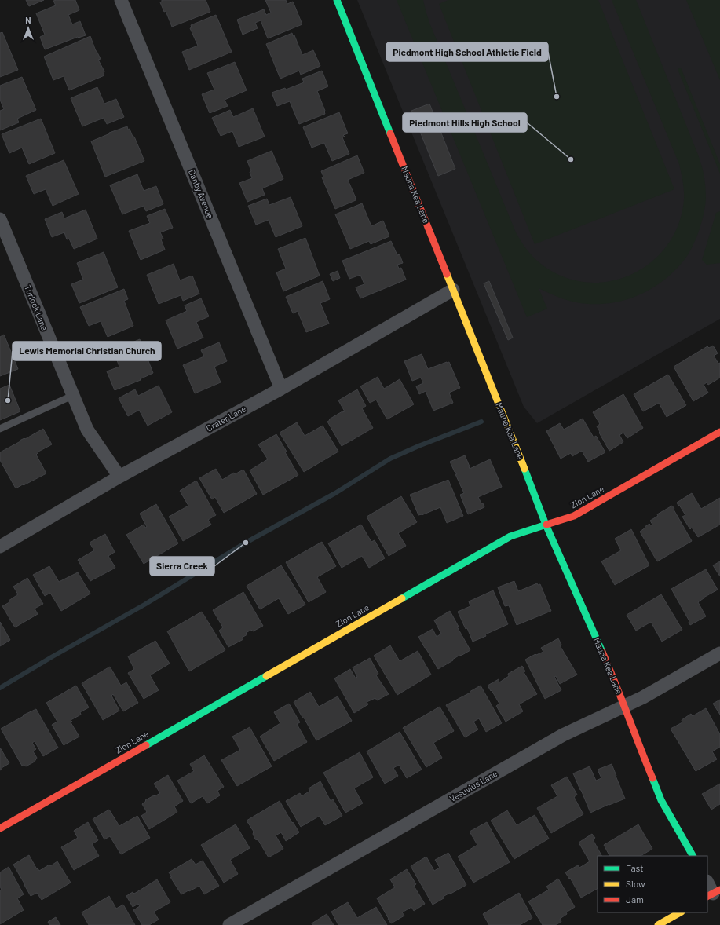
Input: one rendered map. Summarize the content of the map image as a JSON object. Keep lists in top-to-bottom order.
{
  "streets": {
    "street": [
      "Danby Avenue",
      "Mauna Kea Lane",
      "Turlock Lane",
      "Crater Lane",
      "Zion Lane",
      "Vesuvius Lane"
    ]
  },
  "crossings": [
    ["Danby Avenue", "Crater Lane"],
    ["Mauna Kea Lane", "Crater Lane"],
    ["Mauna Kea Lane", "Zion Lane"],
    ["Mauna Kea Lane", "Vesuvius Lane"],
    ["Turlock Lane", "Crater Lane"]
  ],
  "places": [
    "Piedmont High School Athletic Field",
    "Piedmont Hills High School",
    "Lewis Memorial Christian Church",
    "Sierra Creek"
  ],
  "legend": ["Fast", "Slow", "Jam"],
  "north": "top"
}
